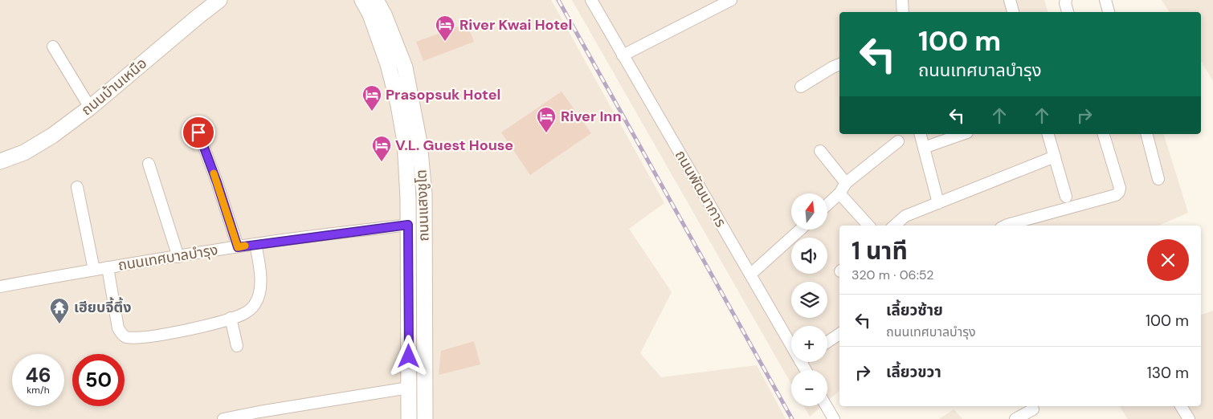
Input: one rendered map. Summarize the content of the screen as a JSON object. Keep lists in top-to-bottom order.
{
  "streets": {
    "main road": ["ถนนบ้านเหนือ", "ถนนแสงชูโต"],
    "street": ["ถนนพัฒนาการ", "ถนนเทศบาลบำรุง"]
  },
  "crossings": [
    ["ถนนแสงชูโต", "ถนนเทศบาลบำรุง"]
  ],
  "places": {
    "hotel": [
      "River Kwai Hotel",
      "Prasopsuk Hotel",
      "River Inn",
      "V.L. Guest House"
    ],
    "temple": ["เฮียบจี้ตึ้ง"]
  },
  "north": "top",
  "page": {
    "turn": ["100 m", "ถนนเทศบาลบำรุง"],
    "map_buttons": ["+", "−"],
    "heading": ["1 นาที", "320 m · 06:52"],
    "list": [
      {
        "name": "เลี้ยวซ้าย",
        "note": "ถนนเทศบาลบำรุง",
        "value": "100 m"
      },
      {
        "name": "เลี้ยวขวา",
        "value": "130 m"
      }
    ],
    "speed": "46 km/h",
    "limit": "50"
  }
}
